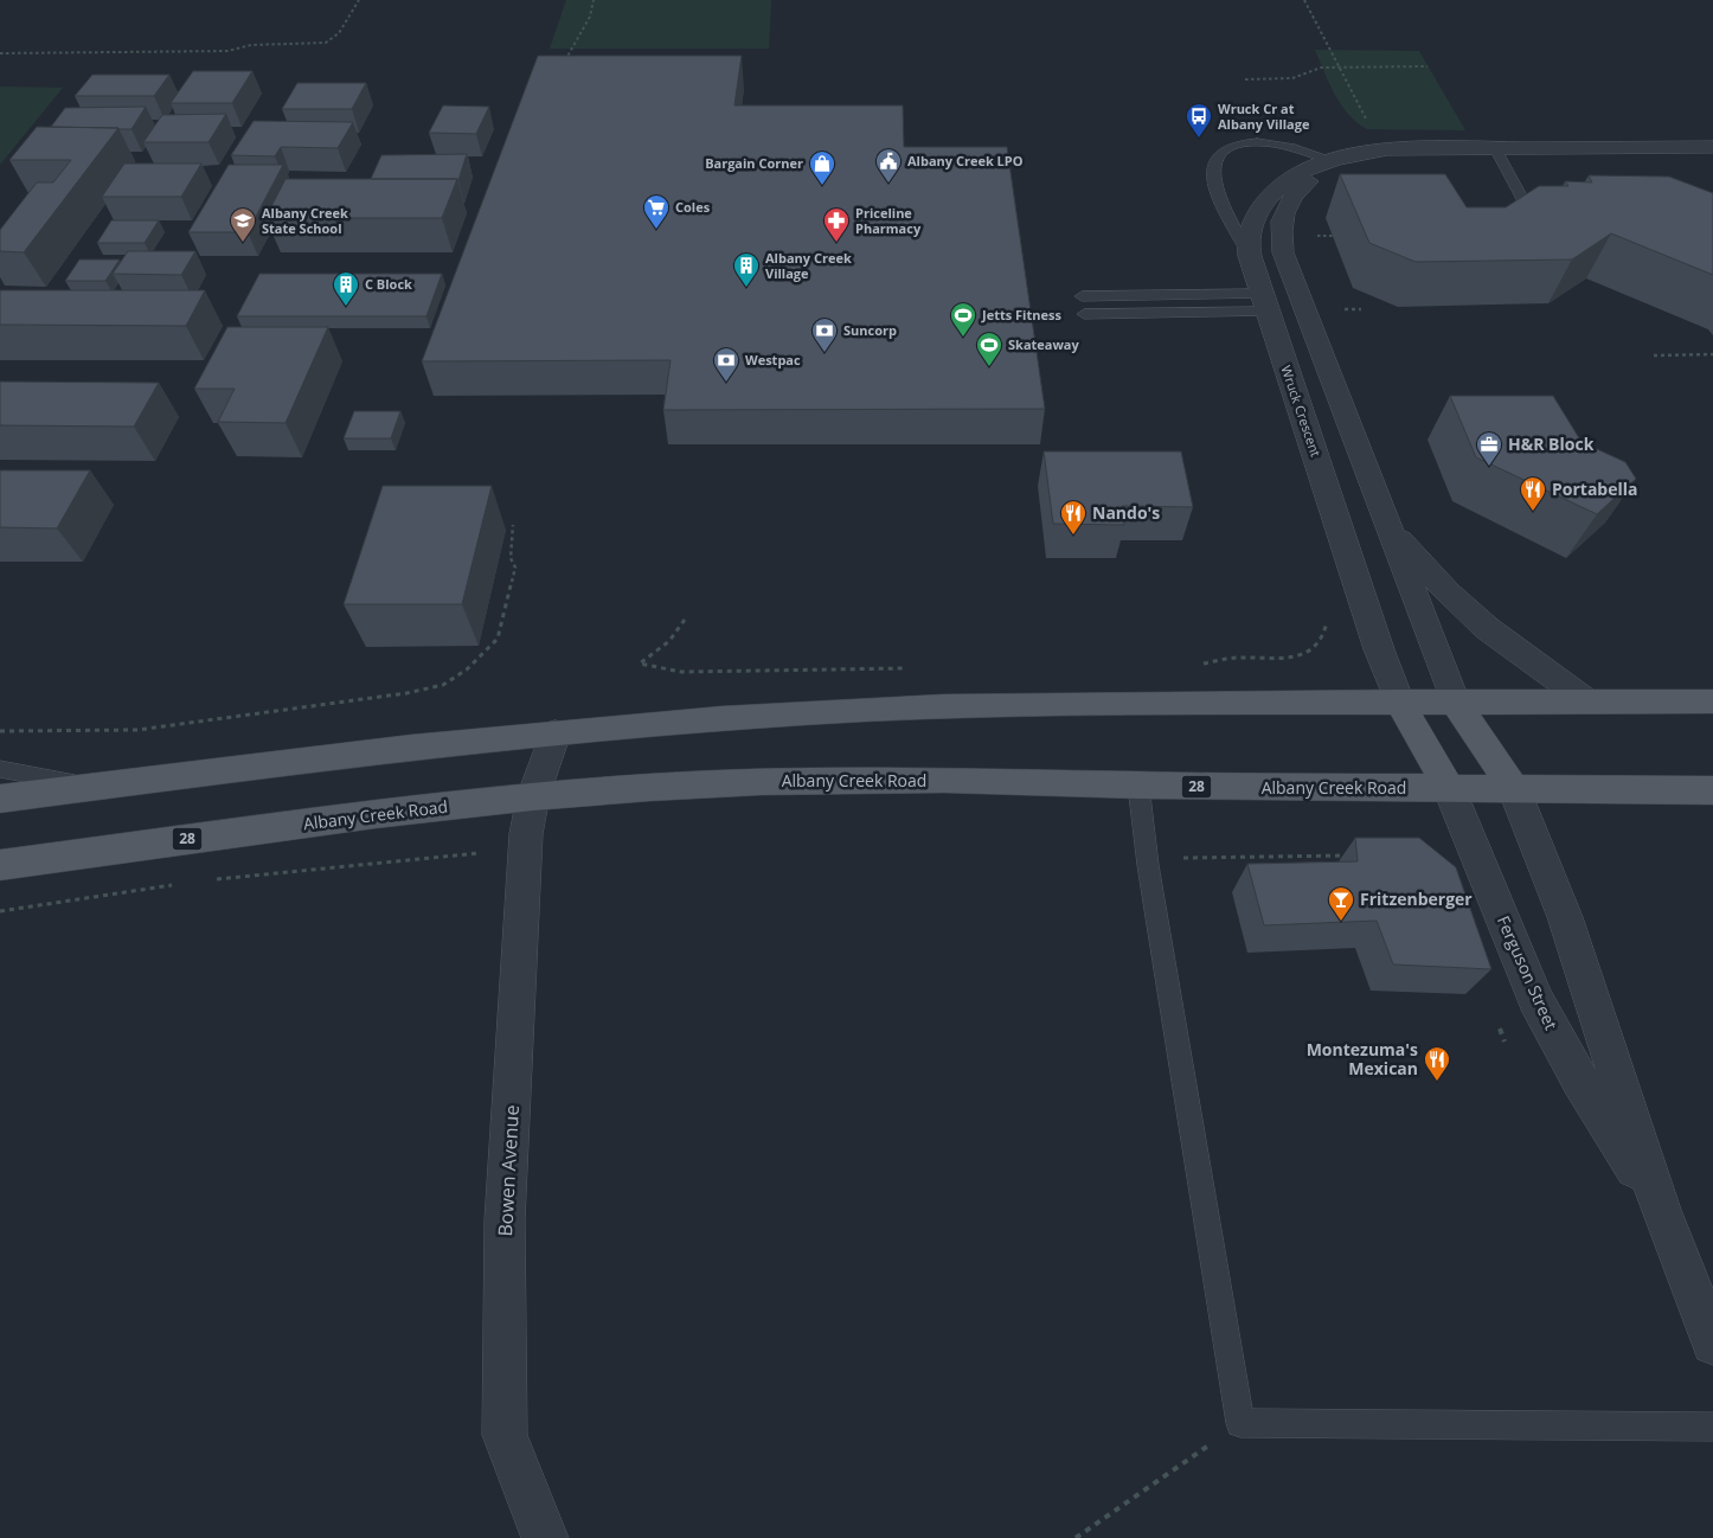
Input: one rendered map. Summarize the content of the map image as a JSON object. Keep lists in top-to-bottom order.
{
  "streets": {
    "main road": ["Albany Creek Road", "28"],
    "street": ["Wruck Crescent", "Ferguson Street", "Bowen Avenue"]
  },
  "crossings": [
    ["Albany Creek Road", "Ferguson Street"],
    ["Albany Creek Road", "Bowen Avenue"]
  ],
  "places": {
    "bus stop": ["Wruck Cr at Albany Village"],
    "public building": ["Albany Creek LPO"],
    "shop": ["Bargain Corner"],
    "supermarket": ["Coles"],
    "school or university": ["Albany Creek State School"],
    "pharmacy": ["Priceline Pharmacy"],
    "building": ["Albany Creek Village", "C Block"],
    "sports": ["Jetts Fitness", "Skateaway"],
    "bank": ["Suncorp", "Westpac"],
    "office": ["H&R Block"],
    "restaurant": ["Portabella", "Nando's", "Montezuma's Mexican"],
    "bar": ["Fritzenberger"]
  }
}
